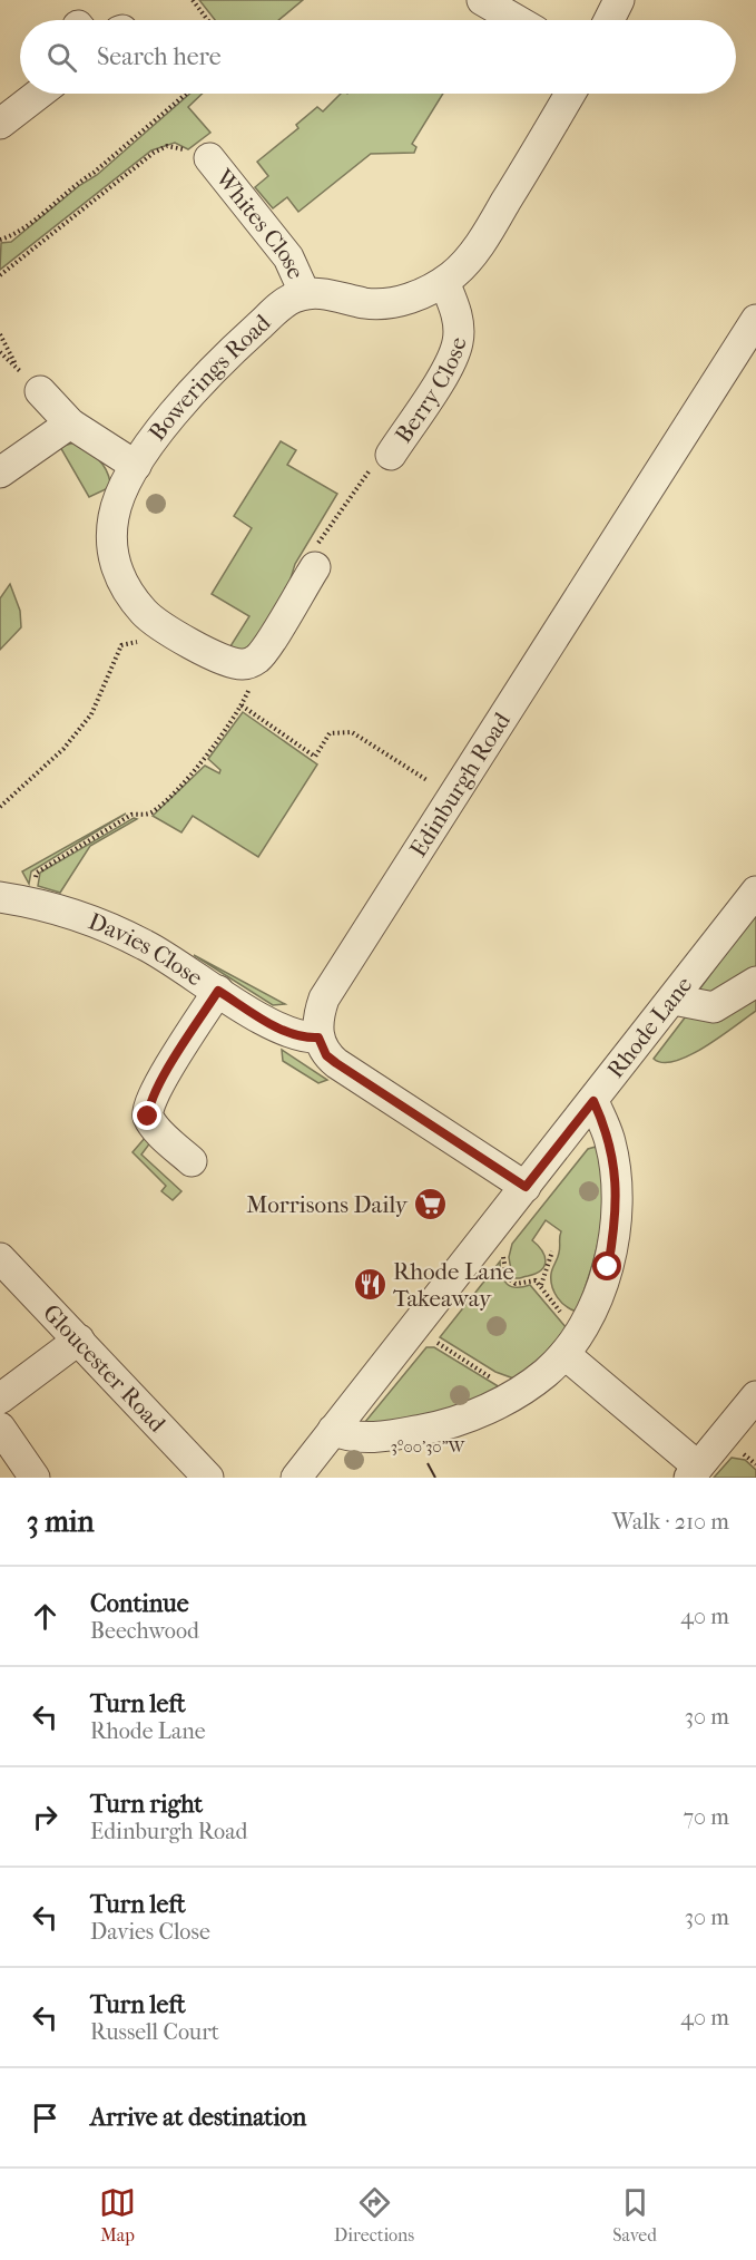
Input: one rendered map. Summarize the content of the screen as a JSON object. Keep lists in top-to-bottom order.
{
  "streets": {
    "street": [
      "Whites Close",
      "Bowerings Road",
      "Berry Close",
      "Edinburgh Road",
      "Davies Close",
      "Rhode Lane",
      "Gloucester Road"
    ]
  },
  "crossings": [
    ["Whites Close", "Bowerings Road"],
    ["Edinburgh Road", "Davies Close"]
  ],
  "places": {
    "supermarket": ["Morrisons Daily"],
    "restaurant": ["Rhode Lane Takeaway"]
  },
  "page": {
    "search": "Search here",
    "heading": ["3 min", "Walk · 210 m"],
    "list": [
      ["Continue", "Beechwood", "40 m"],
      ["Turn left", "Rhode Lane", "30 m"],
      ["Turn right", "Edinburgh Road", "70 m"],
      ["Turn left", "Davies Close", "30 m"],
      ["Turn left", "Russell Court", "40 m"],
      "Arrive at destination"
    ],
    "nav": ["Map", "Directions", "Saved"]
  },
  "coordinates": ["3°00'30\"W"]
}
